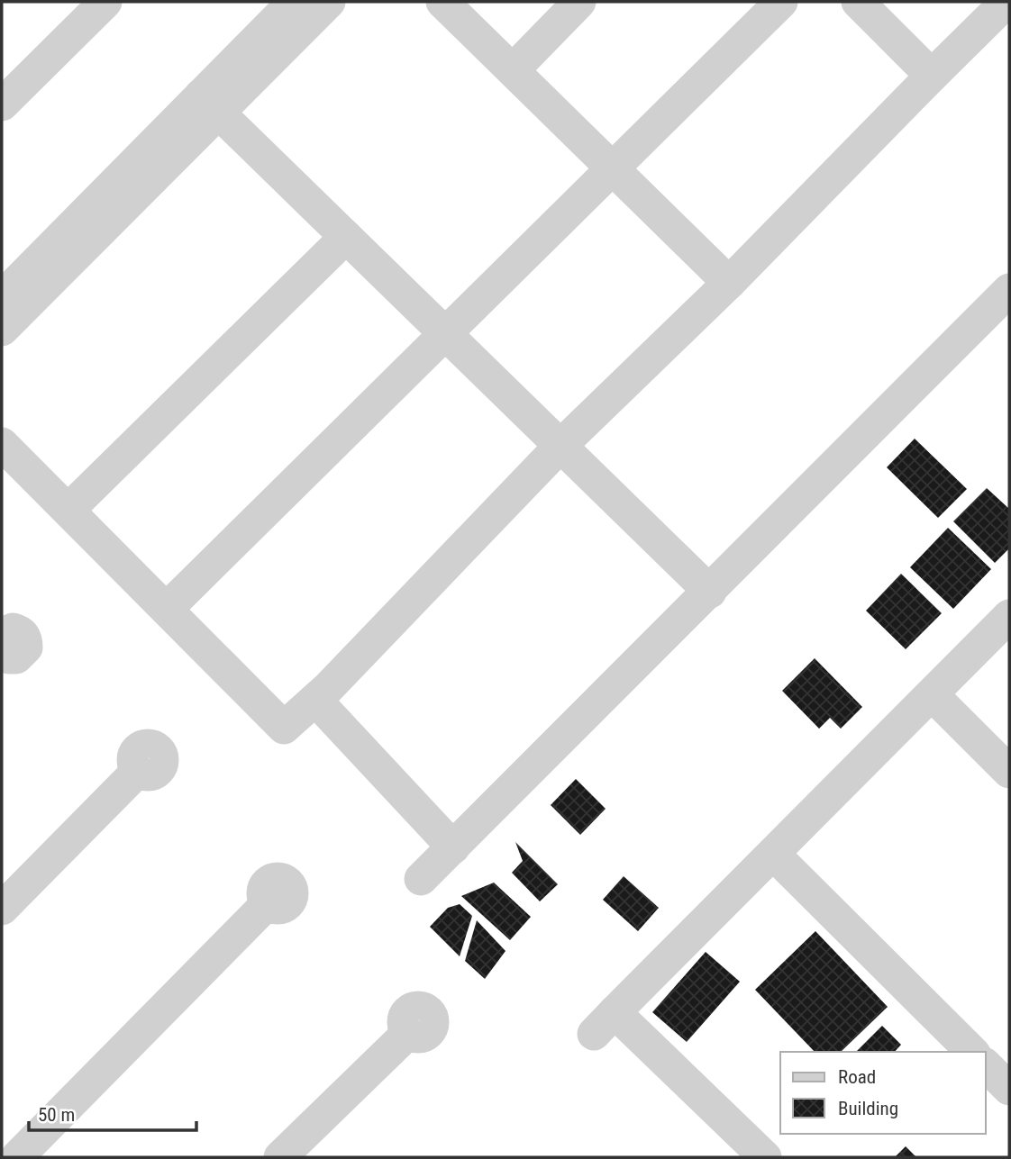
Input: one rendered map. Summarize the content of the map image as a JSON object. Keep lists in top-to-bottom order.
{
  "legend": ["Road", "Building"],
  "scale_bar": "50 m"
}
